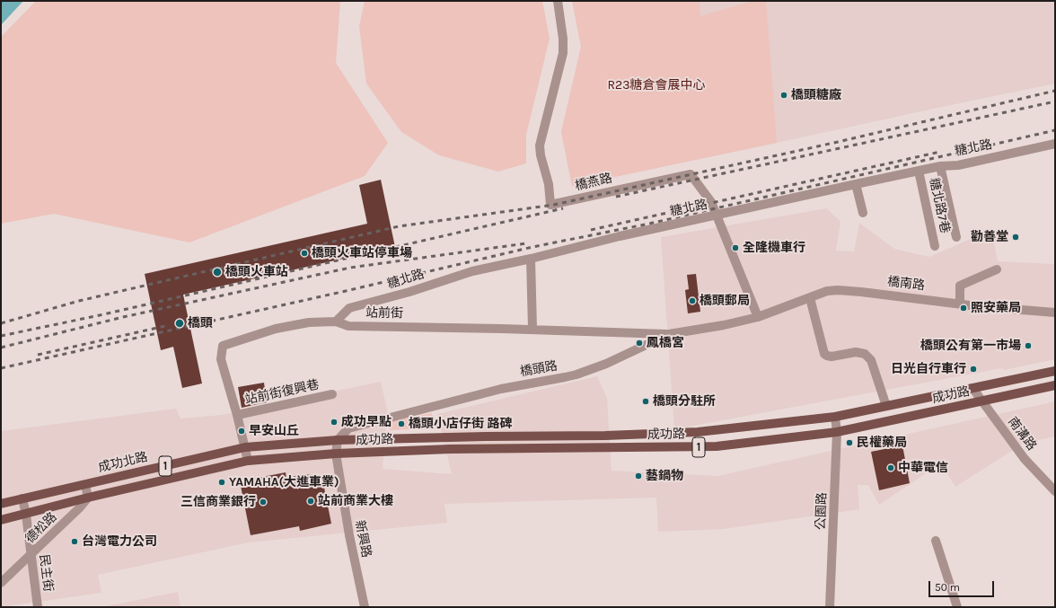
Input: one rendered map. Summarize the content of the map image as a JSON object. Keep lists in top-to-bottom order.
{
  "streets": {
    "main road": ["成功路", "1", "成功北路"],
    "street": [
      "糖北路",
      "橋燕路",
      "糖北路7巷",
      "橋南路",
      "站前街",
      "橋頭路",
      "站前街復興巷",
      "南溝路",
      "公園路",
      "德松路",
      "新興路",
      "民主街"
    ]
  },
  "crossings": [
    ["糖北路", "橋燕路"],
    ["糖北路", "糖北路7巷"],
    ["糖北路", "站前街"],
    ["橋燕路", "橋南路"],
    ["橋燕路", "橋頭路"],
    ["橋南路", "橋頭路"],
    ["站前街", "橋頭路"],
    ["站前街", "站前街復興巷"],
    ["站前街", "1"],
    ["站前街", "成功北路"],
    ["橋頭路", "成功路"],
    ["橋頭路", "成功北路"],
    ["成功路", "南溝路"],
    ["成功路", "1"],
    ["成功路", "成功北路"],
    ["成功路", "公園路"],
    ["成功路", "新興路"],
    ["1", "德松路"],
    ["1", "新興路"],
    ["1", "民主街"],
    ["成功北路", "民主街"],
    ["德松路", "民主街"]
  ],
  "parks": ["R23糖倉會展中心"],
  "places": [
    "橋頭糖廠",
    "勸善堂",
    "全隆機車行",
    "橋頭火車站停車場",
    "橋頭火車站",
    "橋頭郵局",
    "照安藥局",
    "橋頭",
    "鳳橋宮",
    "橋頭公有第一市場",
    "日光自行車行",
    "橋頭分駐所",
    "成功早點",
    "橋頭小店仔街 路碑",
    "早安山丘",
    "民權藥局",
    "中華電信",
    "藝鍋物",
    "YAMAHA(大進車業)",
    "站前商業大樓",
    "三信商業銀行",
    "台灣電力公司"
  ],
  "scale_bar": "50 m"
}
